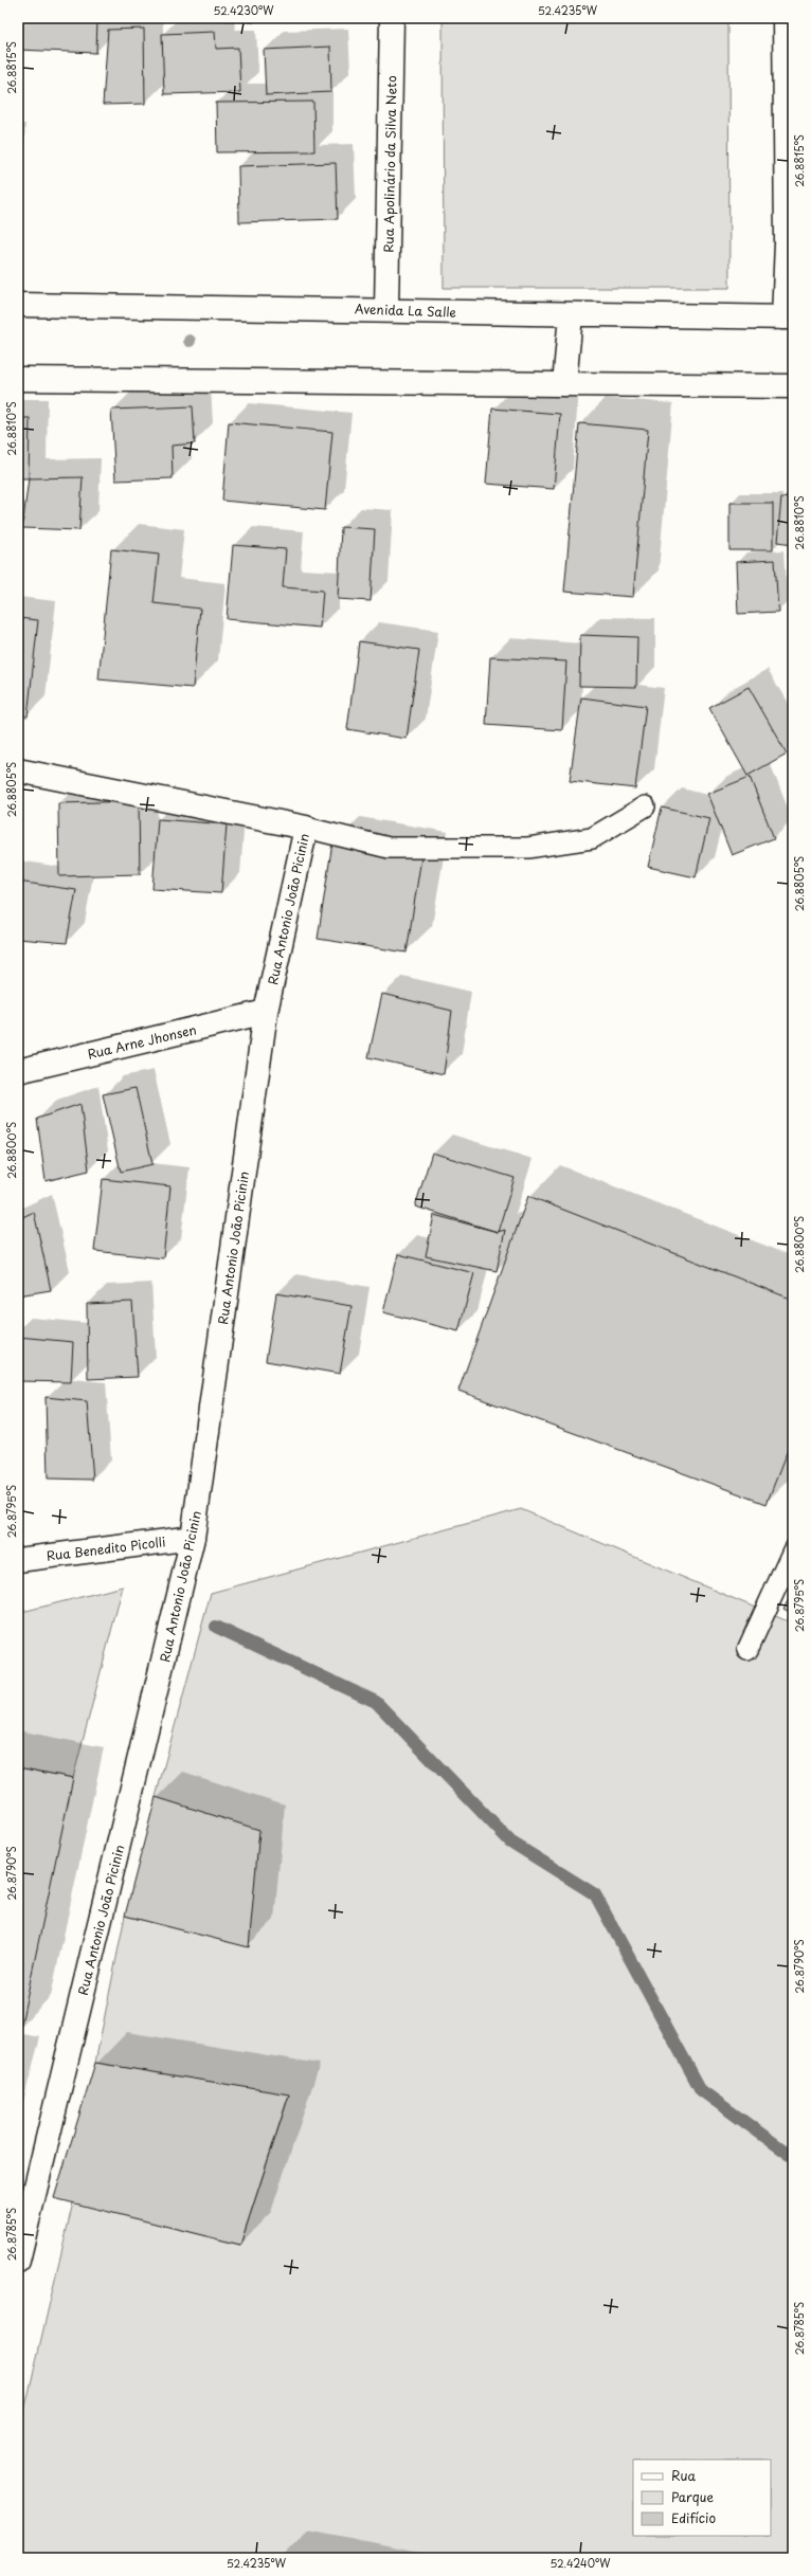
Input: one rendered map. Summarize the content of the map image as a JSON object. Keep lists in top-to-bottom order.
{
  "streets": {
    "street": [
      "Rua Apolinário da Silva Neto",
      "Avenida La Salle",
      "Rua Antonio João Picinin",
      "Rua Arne Jhonsen",
      "Rua Benedito Picolli"
    ]
  },
  "crossings": [
    ["Rua Apolinário da Silva Neto", "Avenida La Salle"],
    ["Rua Antonio João Picinin", "Rua Arne Jhonsen"],
    ["Rua Antonio João Picinin", "Rua Benedito Picolli"]
  ],
  "legend": ["Rua", "Parque", "Edifício"],
  "coordinates": [
    "52.4230°W",
    "52.4235°W",
    "26.8815°S",
    "26.8810°S",
    "26.8805°S",
    "26.8800°S",
    "26.8795°S",
    "26.8790°S",
    "26.8785°S",
    "52.4240°W"
  ]
}
